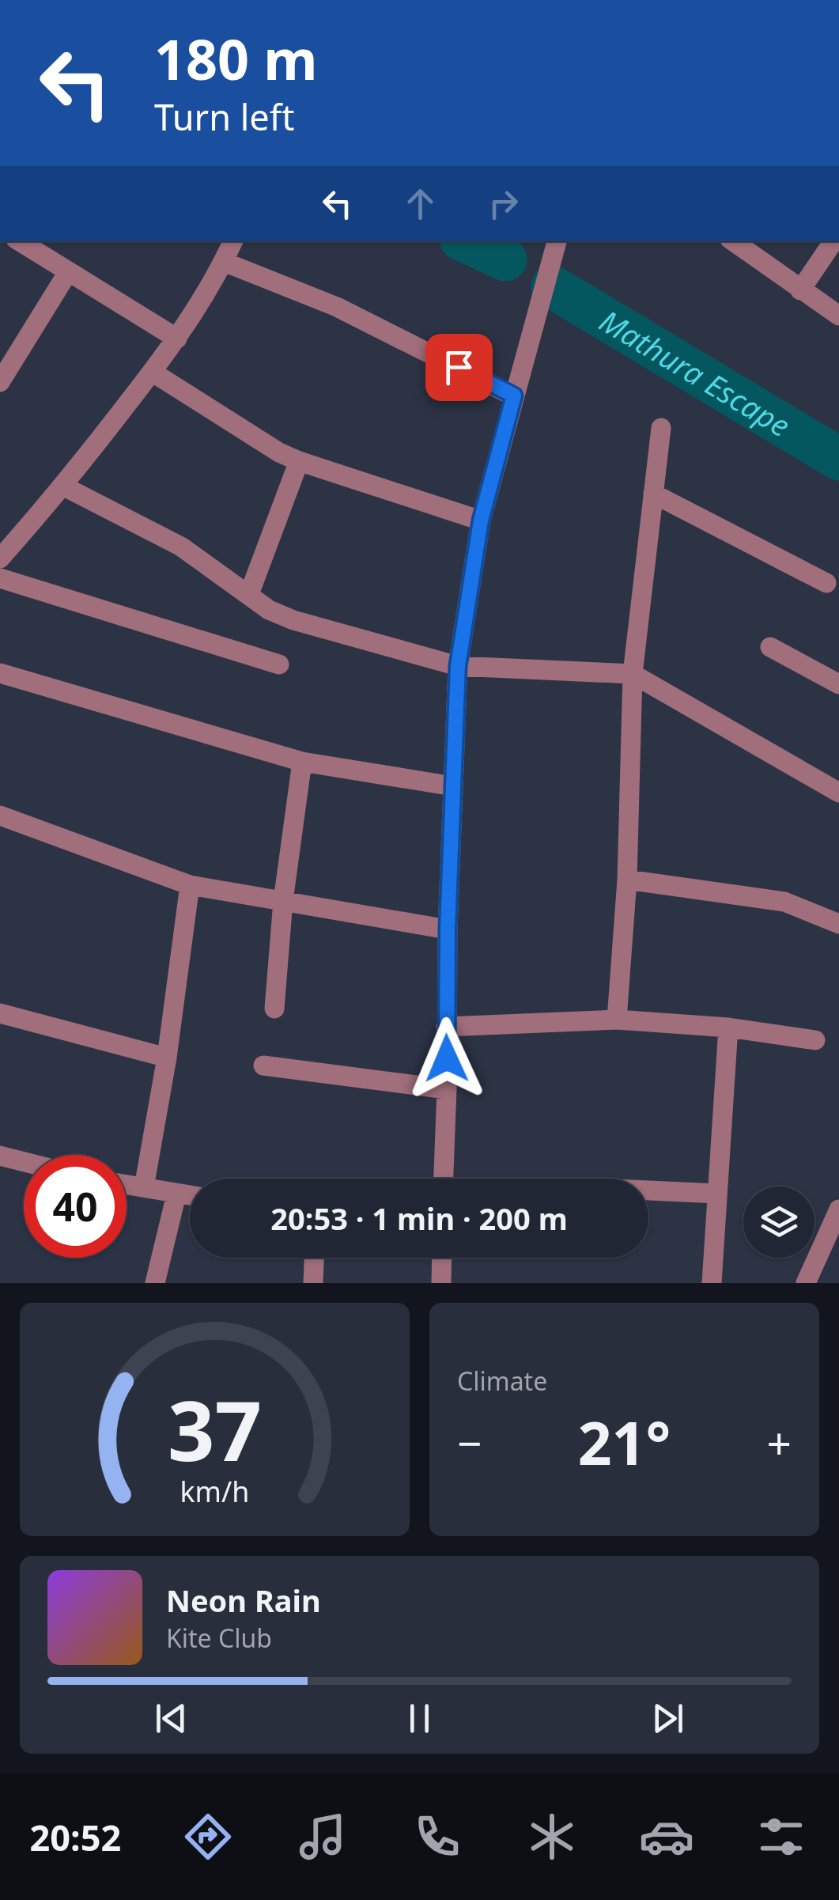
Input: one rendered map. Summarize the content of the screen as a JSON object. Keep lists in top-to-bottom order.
{
  "water": ["Mathura Escape"],
  "page": {
    "turn": ["180 m", "Turn left"],
    "limit": "40",
    "trip": "20:53 · 1 min · 200 m",
    "tile": "Climate",
    "heat": ["−", "21°", "+"],
    "song": ["Neon Rain", "Kite Club"],
    "tabs": "20:52",
    "gauge": ["37", "km/h"]
  }
}
